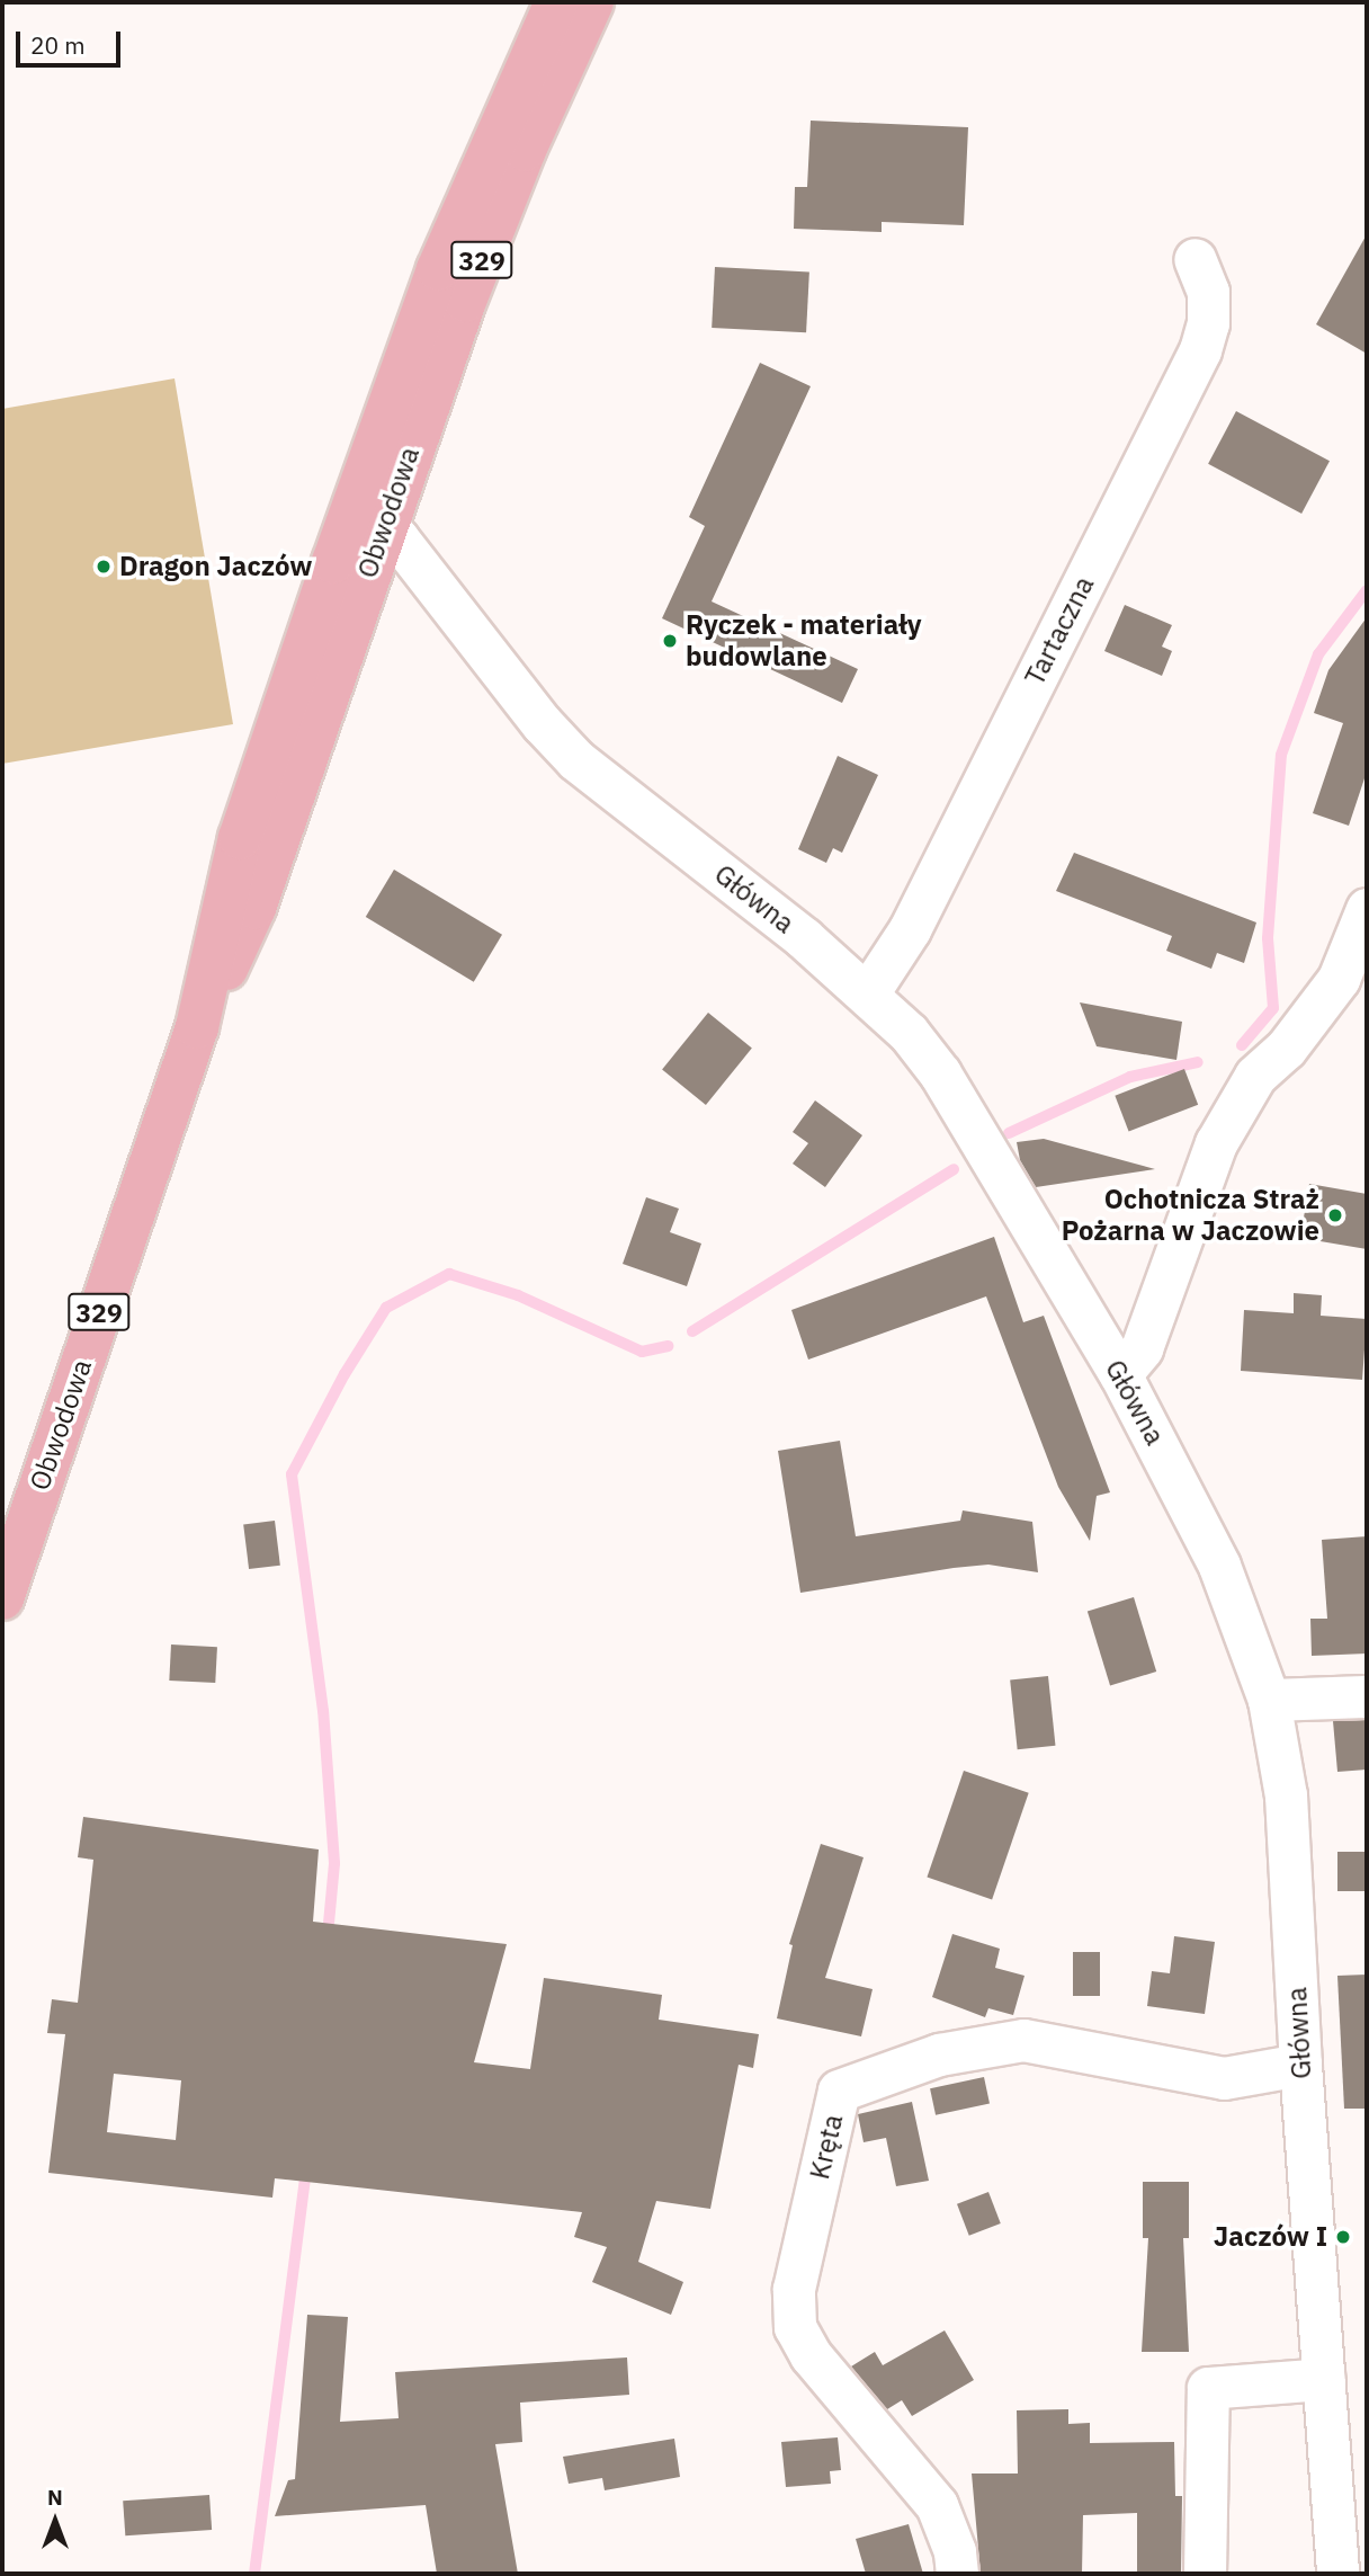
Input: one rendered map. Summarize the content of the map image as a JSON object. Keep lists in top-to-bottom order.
{
  "streets": {
    "main road": ["329", "Obwodowa"],
    "street": ["Tartaczna", "Główna", "Kręta"]
  },
  "crossings": [
    ["Obwodowa", "Główna"],
    ["Tartaczna", "Główna"],
    ["Główna", "Kręta"]
  ],
  "places": [
    "Dragon Jaczów",
    "Ryczek - materiały budowlane",
    "Ochotnicza Straż Pożarna w Jaczowie",
    "Jaczów I"
  ],
  "scale_bar": "20 m",
  "north": "top"
}
